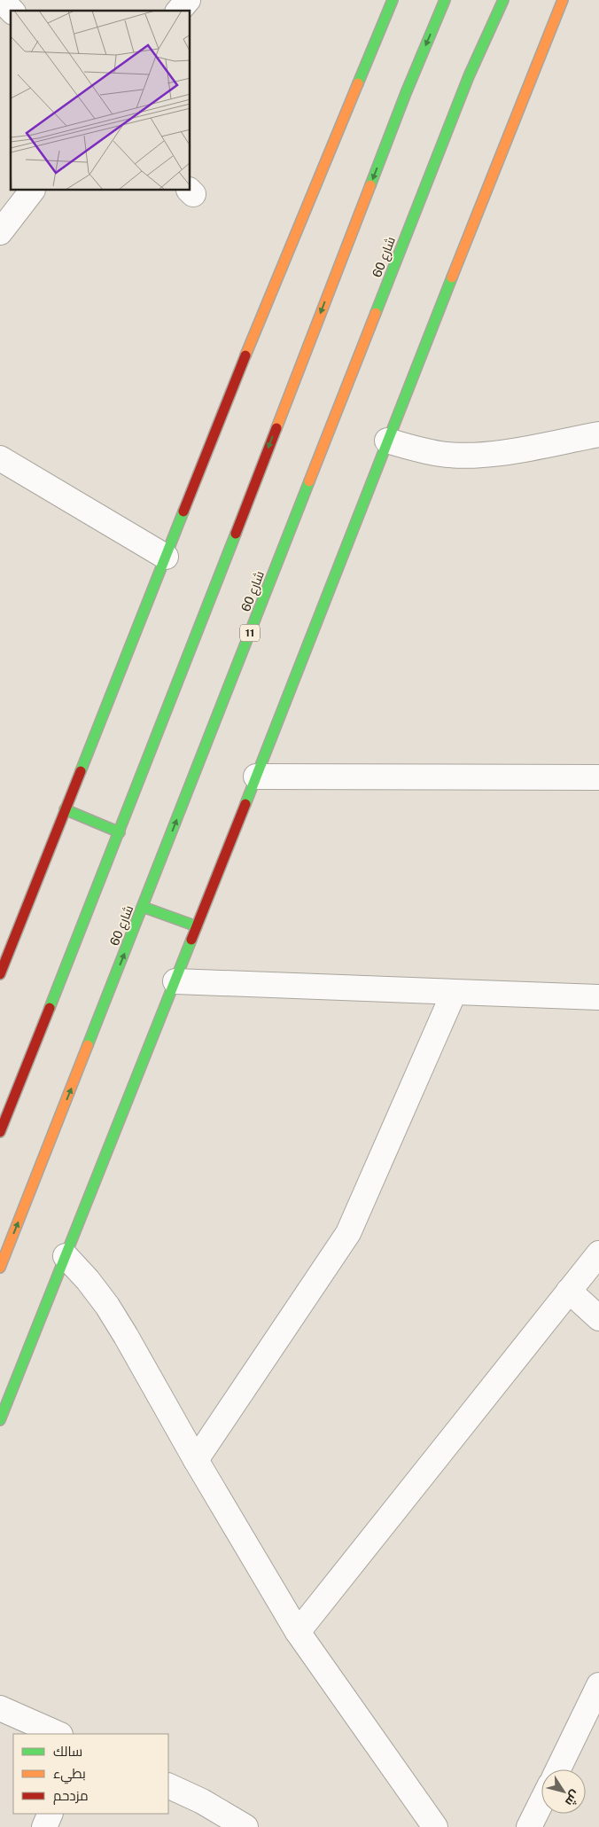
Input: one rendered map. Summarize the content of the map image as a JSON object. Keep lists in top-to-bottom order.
{
  "streets": {
    "main road": ["شارع 60", "11"]
  },
  "legend": ["سالك", "بطيء", "مزدحم"],
  "north": "bottom right"
}
